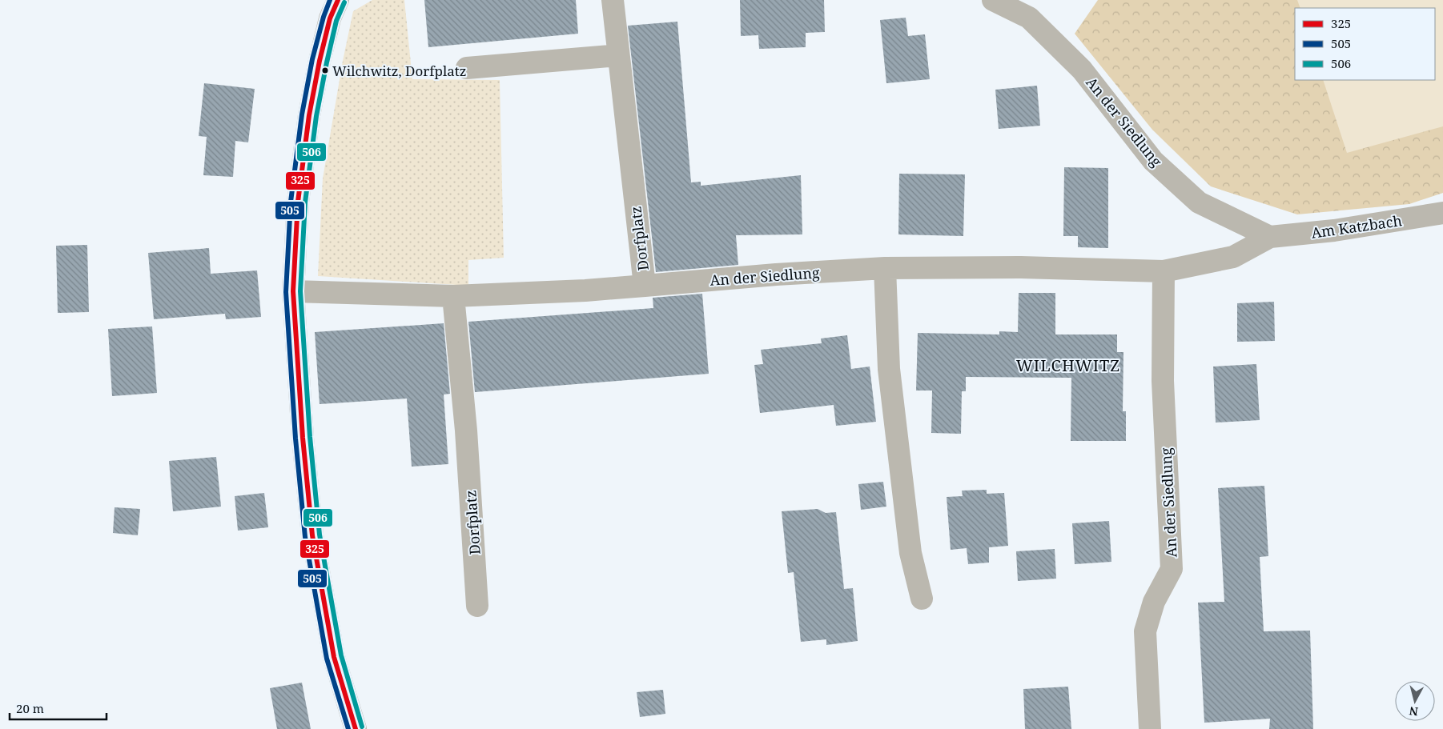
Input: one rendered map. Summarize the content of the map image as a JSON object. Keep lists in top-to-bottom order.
{
  "streets": {
    "street": ["An der Siedlung", "Am Katzbach", "Dorfplatz"]
  },
  "crossings": [
    ["An der Siedlung", "Am Katzbach"],
    ["An der Siedlung", "Dorfplatz"]
  ],
  "districts": ["WILCHWITZ"],
  "places": ["Wilchwitz, Dorfplatz"],
  "lines": ["transit line 325", "transit line 505", "transit line 506"],
  "legend": ["325", "505", "506"],
  "scale_bar": "20 m",
  "north": "bottom"
}
